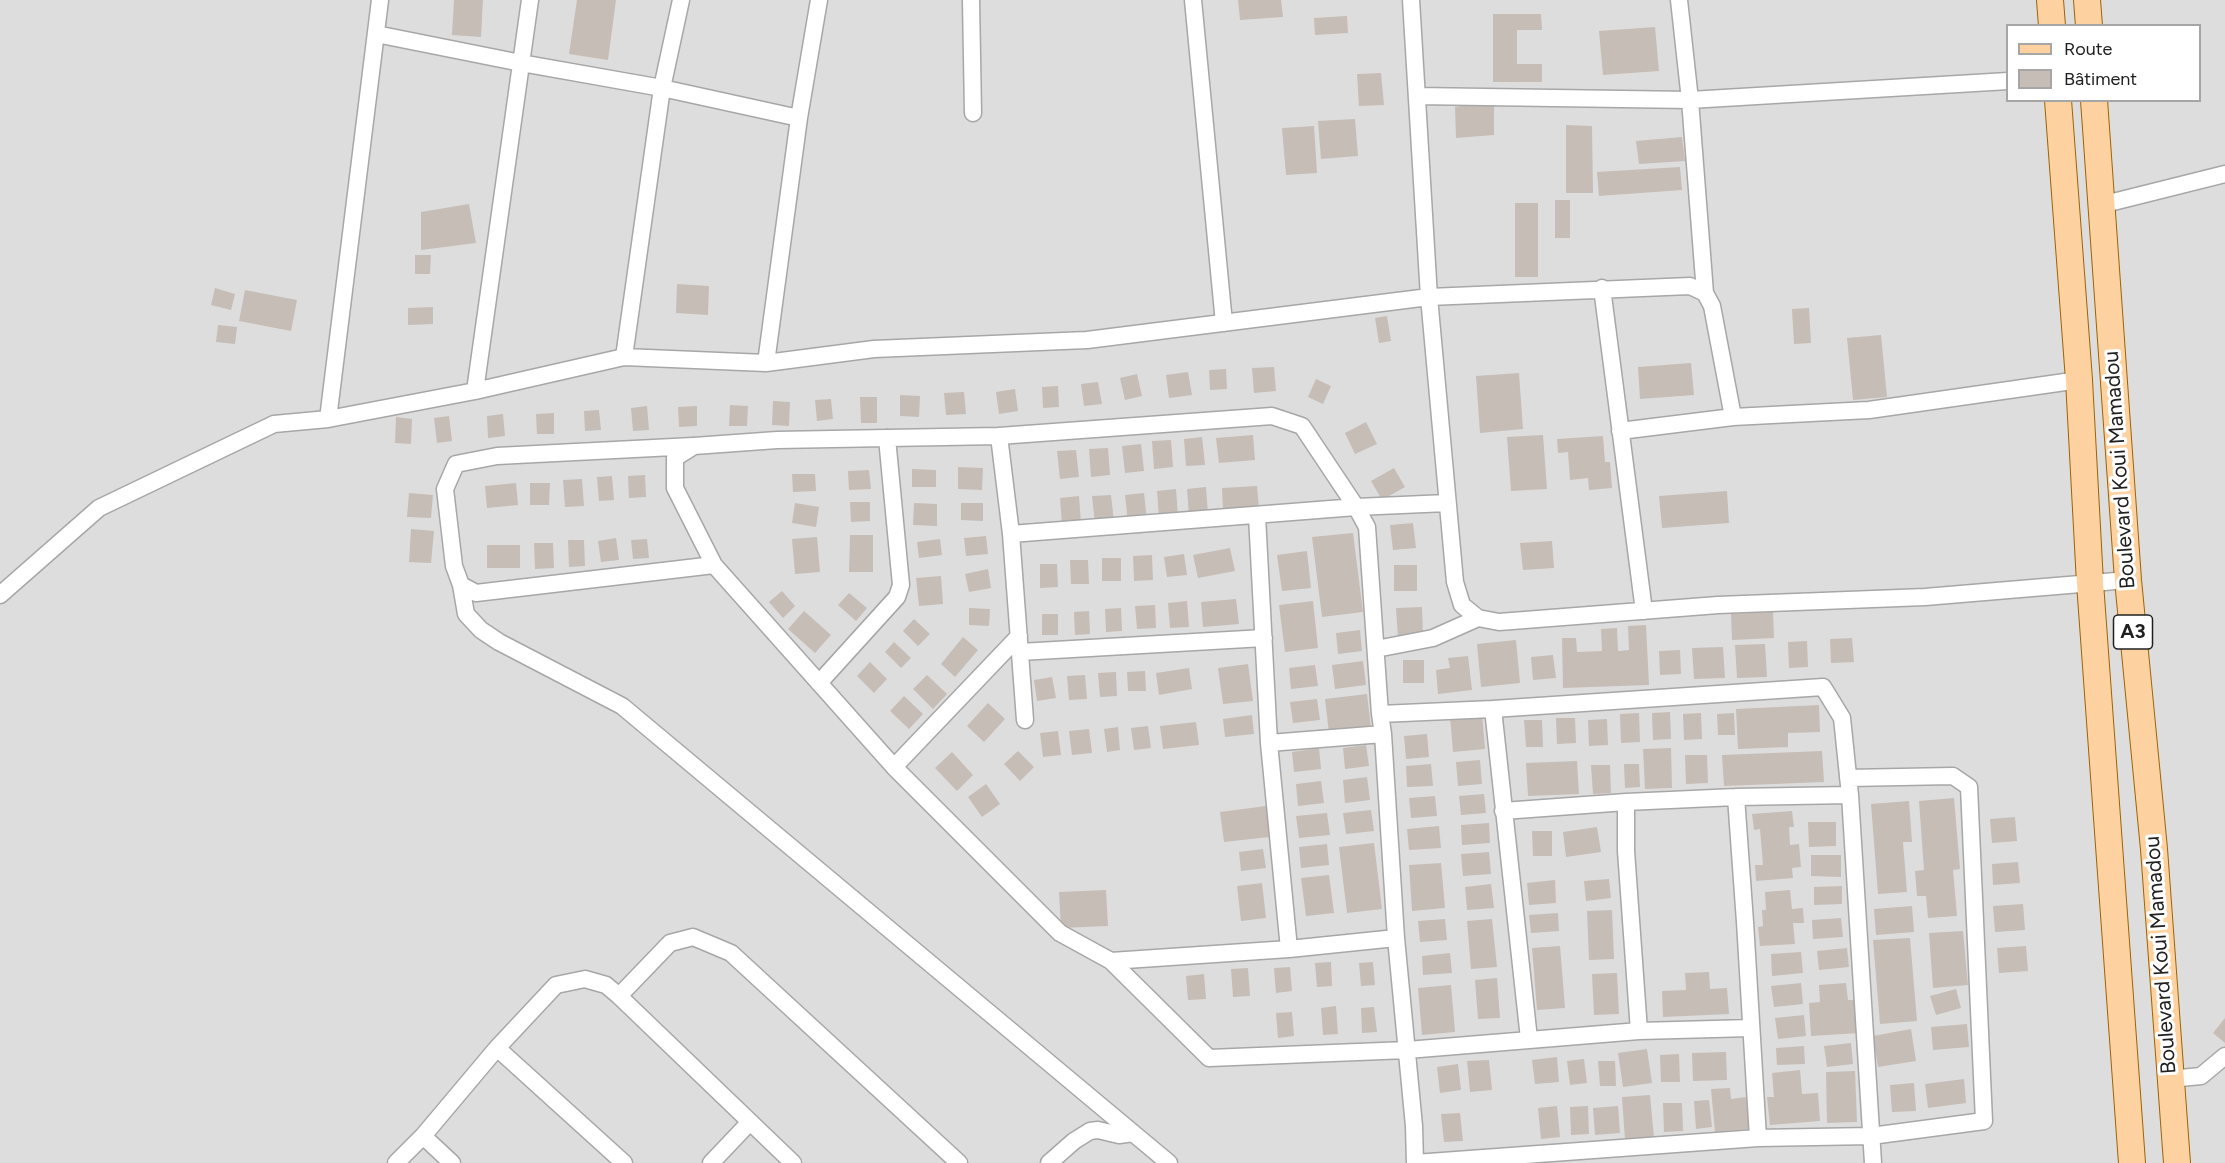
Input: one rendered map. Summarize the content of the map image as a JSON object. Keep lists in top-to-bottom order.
{
  "streets": {
    "main road": ["Boulevard Koui Mamadou", "A3"]
  },
  "legend": ["Route", "Bâtiment"]
}
